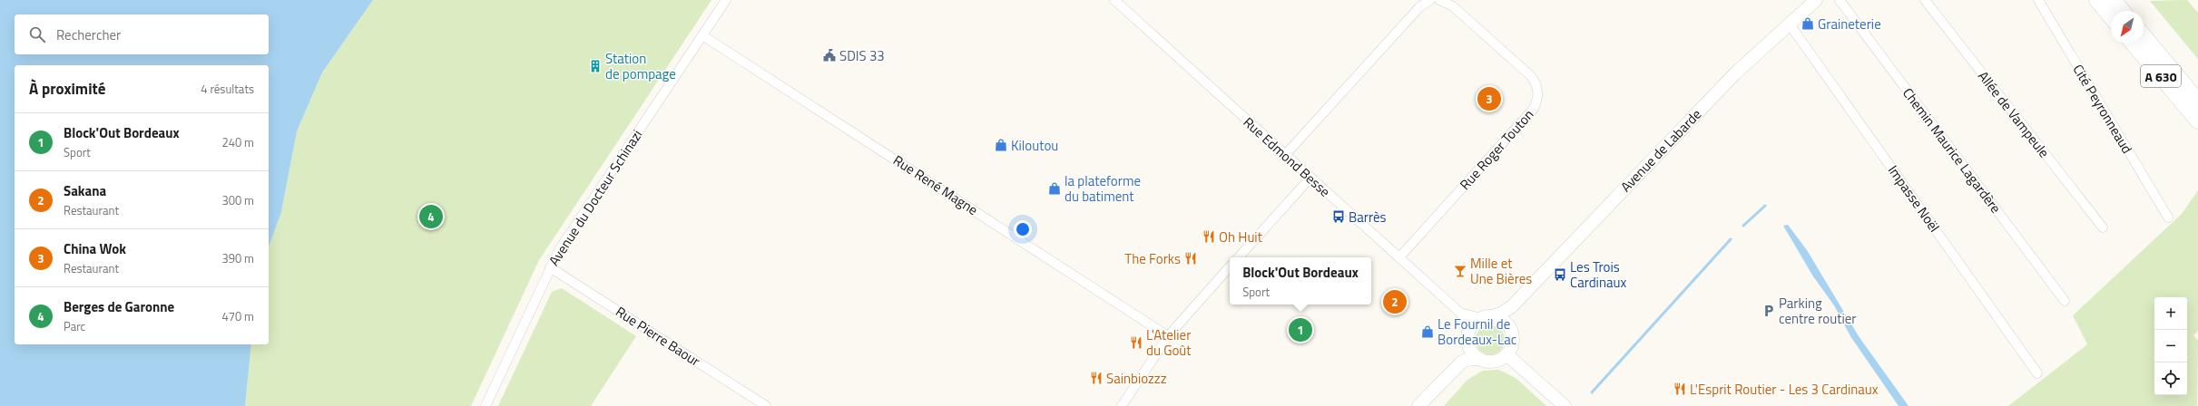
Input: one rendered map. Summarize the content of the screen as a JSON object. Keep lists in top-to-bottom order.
{
  "streets": {
    "highway": ["A 630"],
    "main road": ["Avenue de Labarde"],
    "street": [
      "Cité Peyronneaud",
      "Allée de Vampeule",
      "Rue Roger Touton",
      "Chemin Maurice Lagardère",
      "Rue Edmond Besse",
      "Rue René Magne",
      "Avenue du Docteur Schinazi",
      "Impasse Noël",
      "Rue Pierre Baour"
    ]
  },
  "crossings": [
    ["Rue Roger Touton", "Rue Edmond Besse"],
    ["Avenue de Labarde", "Rue Edmond Besse"],
    ["Avenue de Labarde", "Impasse Noël"],
    ["Rue René Magne", "Avenue du Docteur Schinazi"],
    ["Avenue du Docteur Schinazi", "Rue Pierre Baour"]
  ],
  "places": {
    "shop": [
      "Graineterie",
      "Kiloutou",
      "la plateforme du batiment",
      "Le Fournil de Bordeaux-Lac"
    ],
    "public building": ["SDIS 33"],
    "building": ["Station de pompage"],
    "bus stop": ["Barrès", "Les Trois Cardinaux"],
    "restaurant": [
      "Oh Huit",
      "The Forks",
      "L'Atelier du Goût",
      "Sainbiozzz",
      "L'Esprit Routier - Les 3 Cardinaux"
    ],
    "bar": ["Mille et Une Bières"],
    "parking": ["Parking centre routier"]
  },
  "north": "bottom left",
  "page": {
    "search": "Rechercher",
    "heading": ["À proximité", "4 résultats"],
    "pins": [
      "3",
      "4",
      "2",
      "1"
    ],
    "list": [
      {
        "mark": "1",
        "name": "Block'Out Bordeaux",
        "note": "Sport",
        "value": "240 m"
      },
      {
        "mark": "2",
        "name": "Sakana",
        "note": "Restaurant",
        "value": "300 m"
      },
      {
        "mark": "3",
        "name": "China Wok",
        "note": "Restaurant",
        "value": "390 m"
      },
      {
        "mark": "4",
        "name": "Berges de Garonne",
        "note": "Parc",
        "value": "470 m"
      }
    ],
    "popup": ["Block'Out Bordeaux", "Sport"],
    "map_buttons": ["+", "−"]
  }
}
